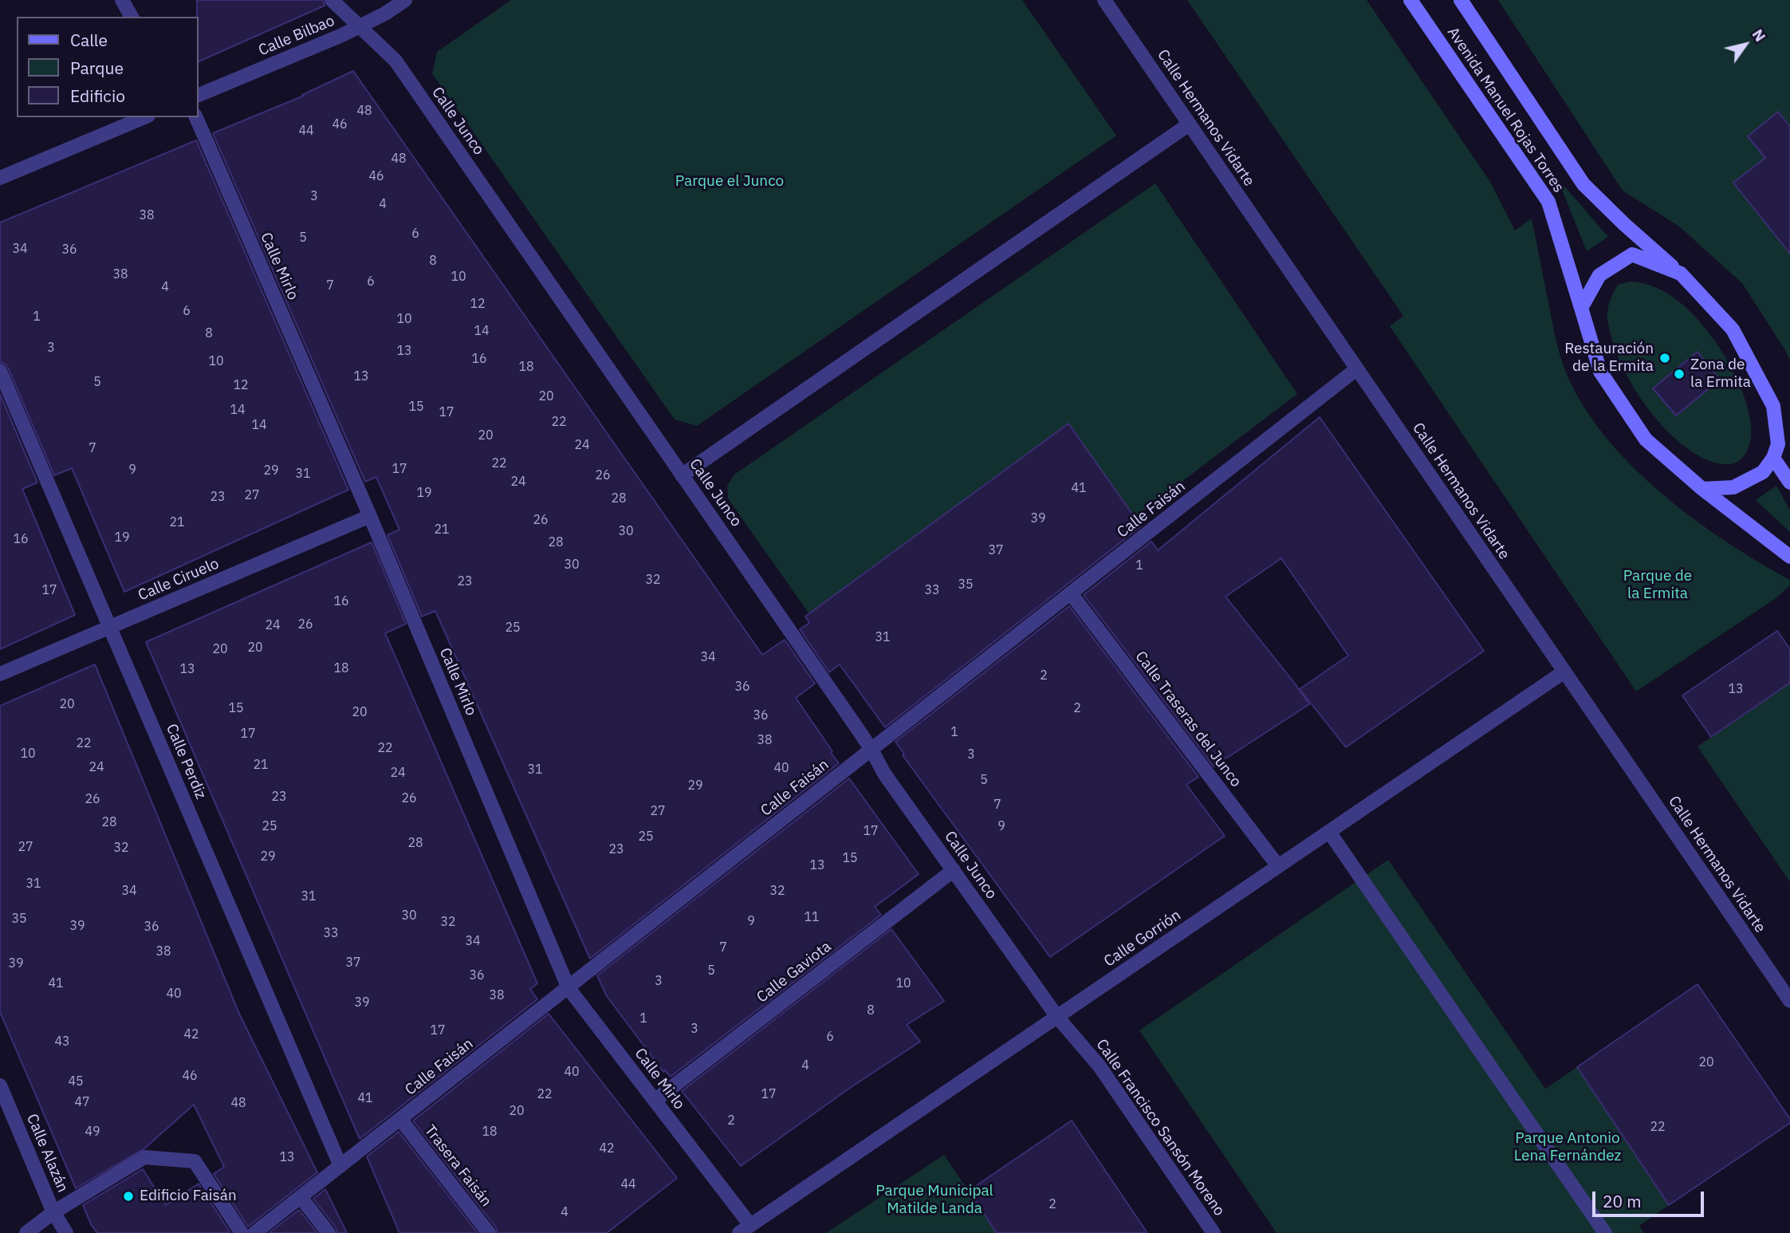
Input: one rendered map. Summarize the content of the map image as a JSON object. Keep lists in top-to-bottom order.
{
  "streets": {
    "main road": ["Avenida Manuel Rojas Torres"],
    "street": [
      "Calle Bilbao",
      "Calle Hermanos Vidarte",
      "Calle Junco",
      "Calle Mirlo",
      "Calle Faisán",
      "Calle Ciruelo",
      "Calle Traseras del Junco",
      "Calle Perdiz",
      "Calle Gorrión",
      "Calle Gaviota",
      "Calle Francisco Sansón Moreno",
      "Calle Alazán",
      "Trasera Faisán"
    ]
  },
  "crossings": [
    ["Calle Bilbao", "Calle Junco"],
    ["Calle Hermanos Vidarte", "Calle Faisán"],
    ["Calle Hermanos Vidarte", "Calle Gorrión"],
    ["Calle Junco", "Calle Faisán"],
    ["Calle Junco", "Calle Gorrión"],
    ["Calle Junco", "Calle Gaviota"],
    ["Calle Junco", "Calle Francisco Sansón Moreno"],
    ["Calle Mirlo", "Calle Faisán"],
    ["Calle Mirlo", "Calle Ciruelo"],
    ["Calle Mirlo", "Calle Gorrión"],
    ["Calle Mirlo", "Calle Gaviota"],
    ["Calle Faisán", "Calle Traseras del Junco"],
    ["Calle Faisán", "Calle Perdiz"],
    ["Calle Faisán", "Trasera Faisán"],
    ["Calle Ciruelo", "Calle Perdiz"],
    ["Calle Traseras del Junco", "Calle Gorrión"],
    ["Calle Gorrión", "Calle Francisco Sansón Moreno"]
  ],
  "parks": [
    "Parque el Junco",
    "Parque de la Ermita",
    "Parque Antonio Lena Fernández",
    "Parque Municipal Matilde Landa"
  ],
  "places": ["Restauración de la Ermita", "Zona de la Ermita", "Edificio Faisán"],
  "house_numbers": [
    "48",
    "46",
    "44",
    "48",
    "46",
    "3",
    "4",
    "38",
    "6",
    "5",
    "34",
    "36",
    "8",
    "38",
    "10",
    "6",
    "7",
    "4",
    "12",
    "6",
    "1",
    "10",
    "14",
    "8",
    "3",
    "13",
    "16",
    "10",
    "18",
    "13",
    "5",
    "12",
    "20",
    "15",
    "14",
    "17",
    "22",
    "14",
    "20",
    "24",
    "7",
    "22",
    "17",
    "9",
    "29",
    "31",
    "26",
    "24",
    "41",
    "19",
    "27",
    "23",
    "28",
    "39",
    "26",
    "21",
    "21",
    "30",
    "19",
    "16",
    "28",
    "37",
    "30",
    "1",
    "32",
    "23",
    "35",
    "17",
    "33",
    "16",
    "26",
    "24",
    "25",
    "31",
    "20",
    "20",
    "34",
    "18",
    "13",
    "2",
    "36",
    "13",
    "20",
    "15",
    "2",
    "20",
    "36",
    "1",
    "17",
    "38",
    "22",
    "22",
    "10",
    "3",
    "21",
    "24",
    "40",
    "31",
    "24",
    "5",
    "29",
    "23",
    "26",
    "26",
    "7",
    "27",
    "28",
    "25",
    "9",
    "17",
    "25",
    "28",
    "27",
    "32",
    "23",
    "29",
    "15",
    "13",
    "31",
    "34",
    "32",
    "31",
    "30",
    "11",
    "35",
    "9",
    "32",
    "39",
    "36",
    "33",
    "34",
    "7",
    "38",
    "37",
    "39",
    "5",
    "36",
    "3",
    "41",
    "10",
    "40",
    "38",
    "39",
    "8",
    "1",
    "3",
    "17",
    "42",
    "6",
    "43",
    "20",
    "4",
    "40",
    "46",
    "45",
    "22",
    "17",
    "41",
    "47",
    "48",
    "20",
    "2",
    "22",
    "49",
    "18",
    "42",
    "13",
    "44",
    "2",
    "4"
  ],
  "legend": ["Calle", "Parque", "Edificio"],
  "scale_bar": "20 m",
  "north": "top right"
}
